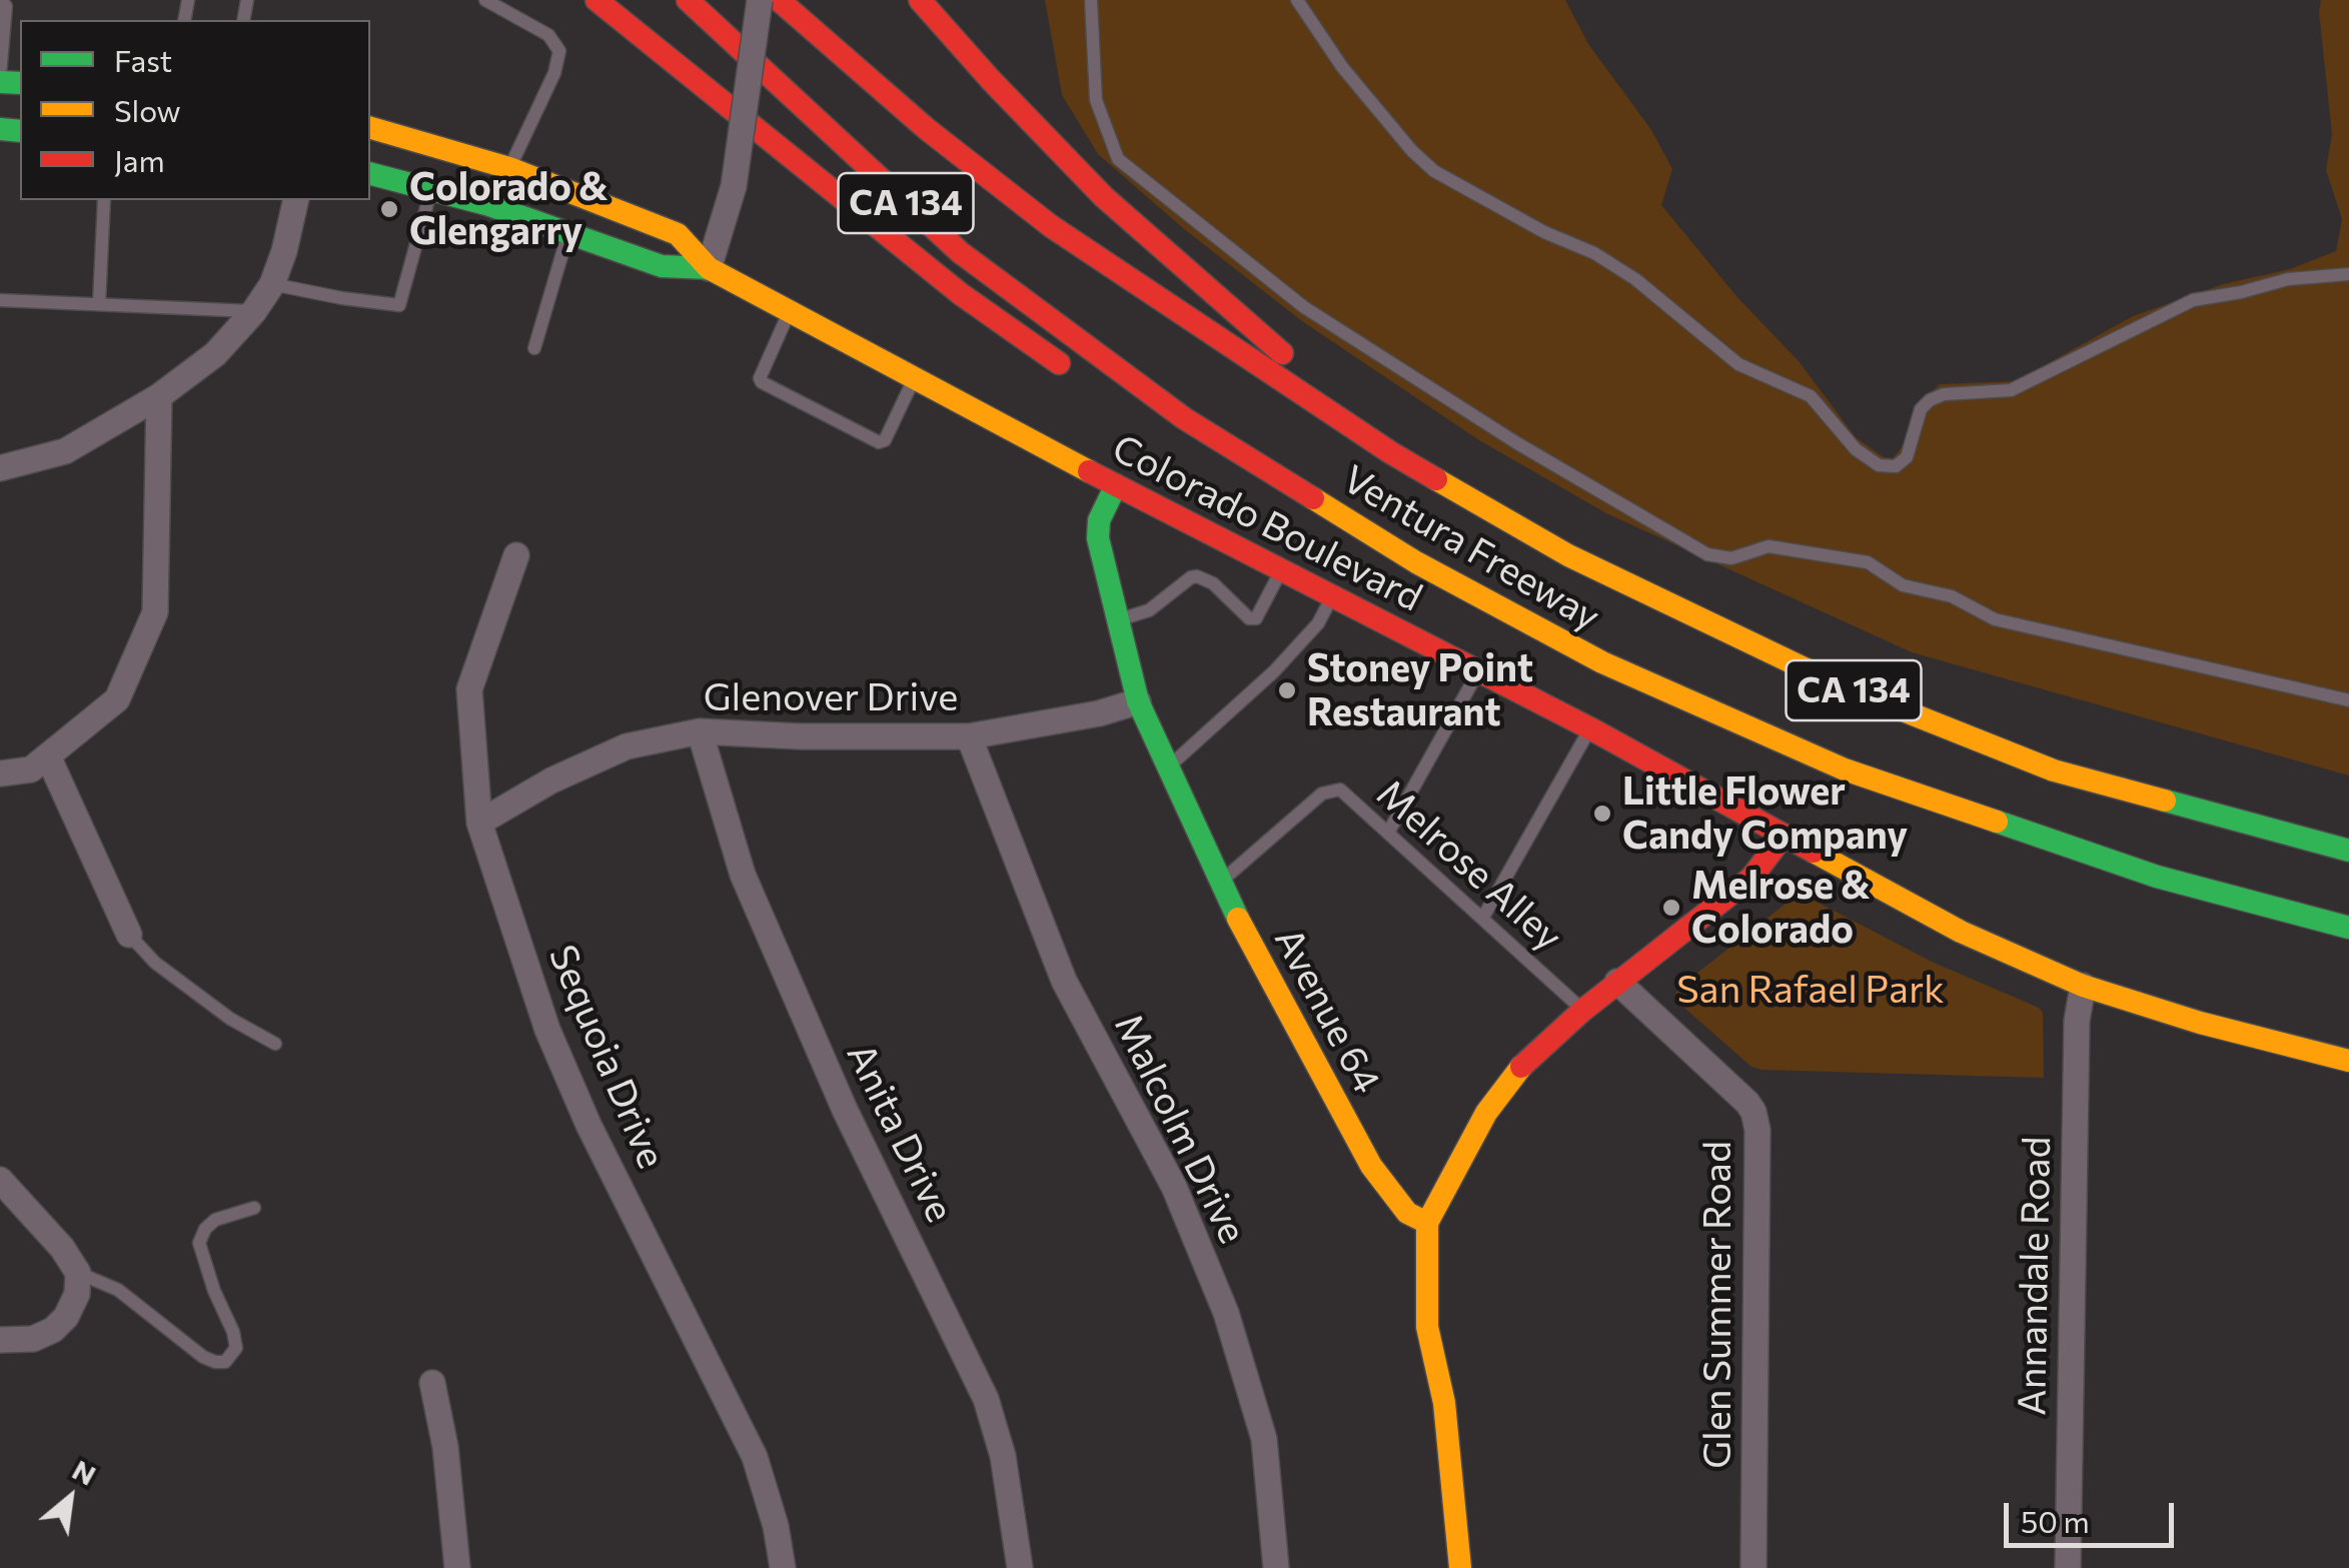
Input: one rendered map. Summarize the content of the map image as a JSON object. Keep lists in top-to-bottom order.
{
  "streets": {
    "main road": [
      "CA 134",
      "Colorado Boulevard",
      "Ventura Freeway",
      "Avenue 64"
    ],
    "street": [
      "Glenover Drive",
      "Sequoia Drive",
      "Malcolm Drive",
      "Anita Drive",
      "Annandale Road",
      "Glen Summer Road"
    ],
    "lane": ["Melrose Alley"]
  },
  "crossings": [
    ["Colorado Boulevard", "Avenue 64"],
    ["Colorado Boulevard", "Annandale Road"],
    ["Glenover Drive", "Avenue 64"],
    ["Glenover Drive", "Sequoia Drive"],
    ["Glenover Drive", "Malcolm Drive"],
    ["Glenover Drive", "Anita Drive"],
    ["Melrose Alley", "Avenue 64"]
  ],
  "parks": ["San Rafael Park"],
  "places": [
    "Colorado & Glengarry",
    "Stoney Point Restaurant",
    "Little Flower Candy Company",
    "Melrose & Colorado"
  ],
  "legend": ["Fast", "Slow", "Jam"],
  "scale_bar": "50 m",
  "north": "top right"
}
